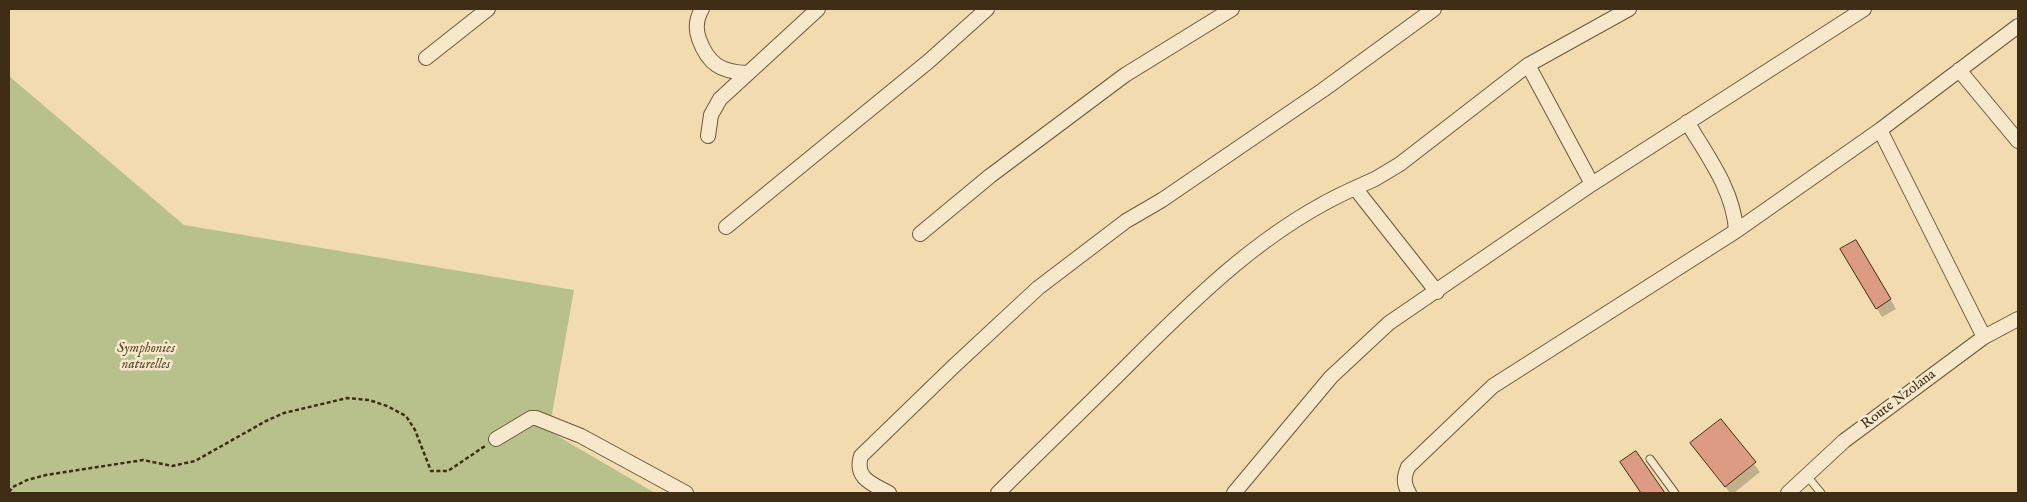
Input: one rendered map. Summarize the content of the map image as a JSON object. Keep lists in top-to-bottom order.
{
  "streets": {
    "street": ["Route Nzolana"]
  },
  "parks": ["Symphonies naturelles"]
}
